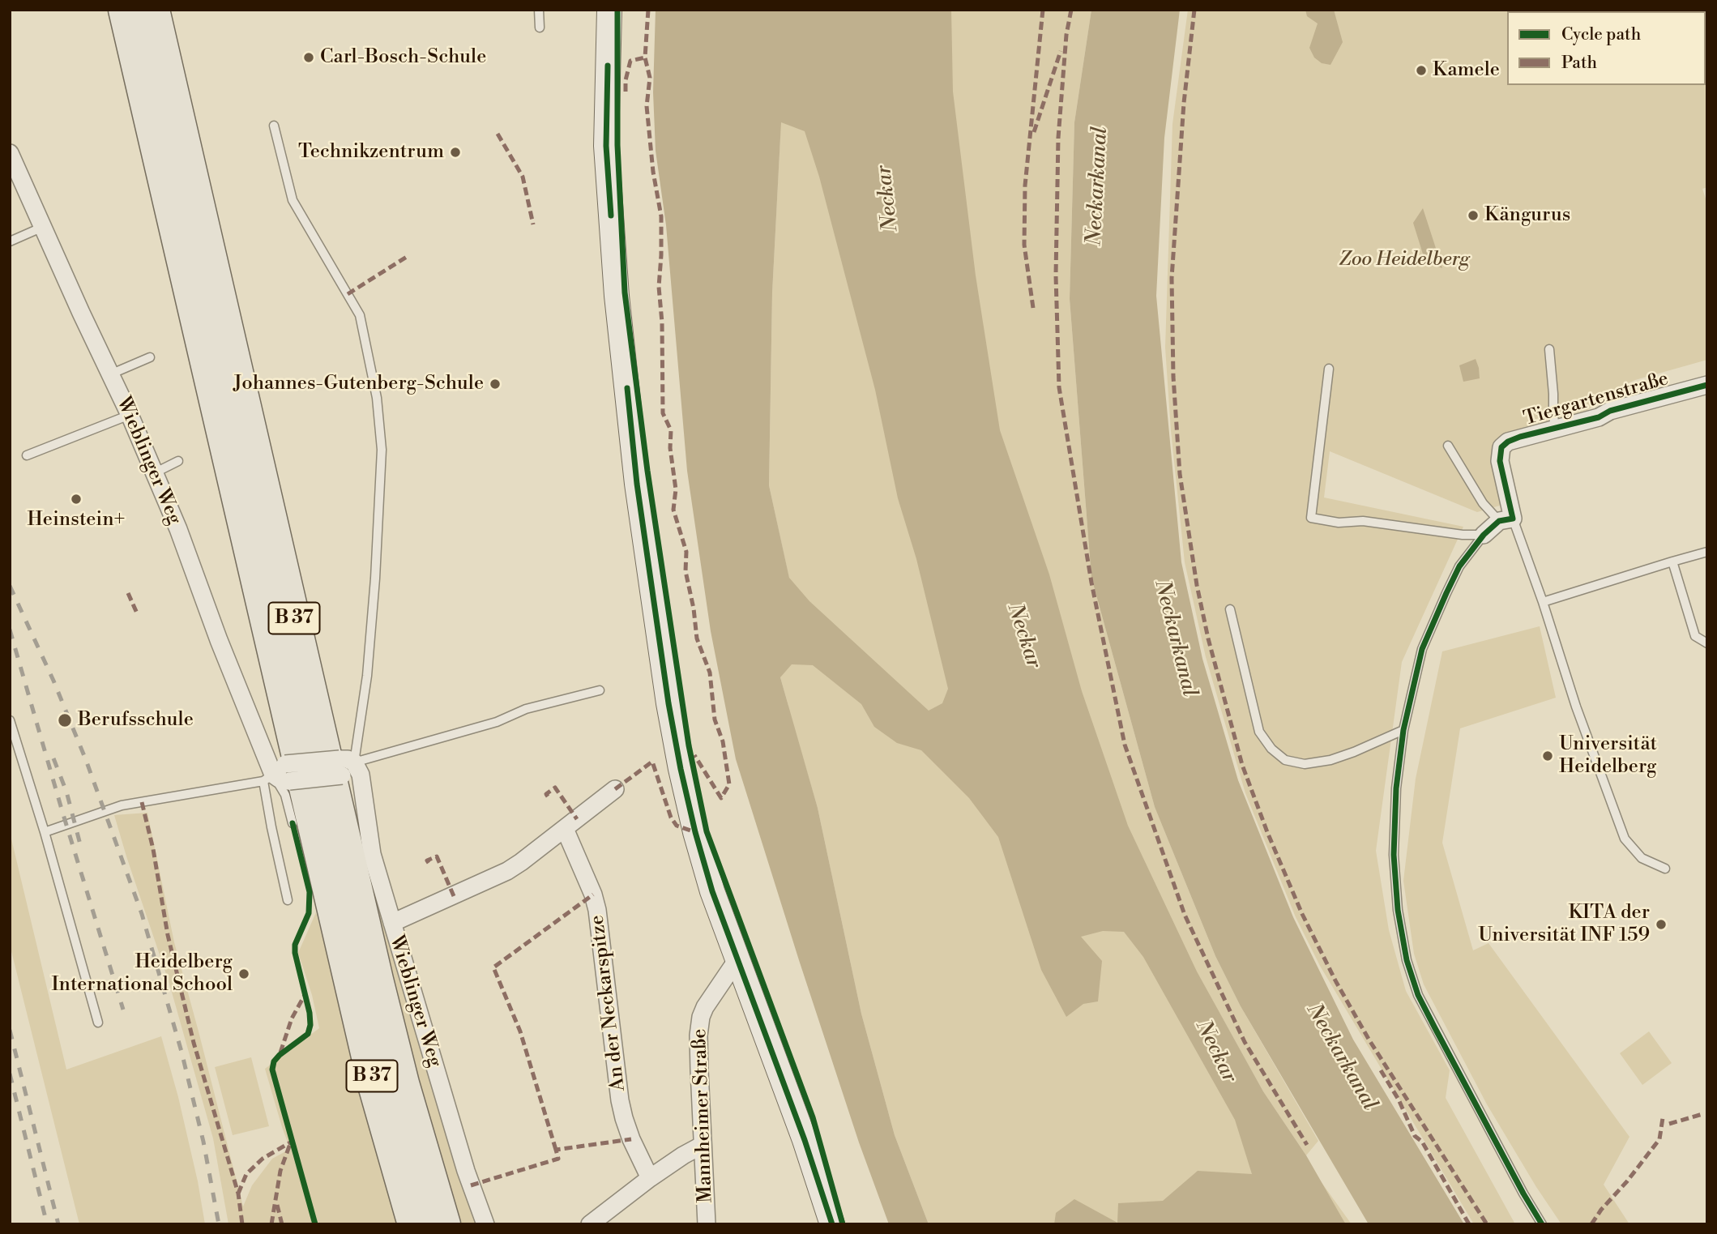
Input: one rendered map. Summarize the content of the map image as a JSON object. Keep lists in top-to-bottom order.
{
  "streets": {
    "highway": ["B 37"],
    "street": [
      "Tiergartenstraße",
      "Wieblinger Weg",
      "An der Neckarspitze",
      "Mannheimer Straße"
    ]
  },
  "water": ["Neckarkanal", "Neckar"],
  "parks": ["Zoo Heidelberg"],
  "places": [
    "Carl-Bosch-Schule",
    "Kamele",
    "Technikzentrum",
    "Kängurus",
    "Johannes-Gutenberg-Schule",
    "Heinstein+",
    "Berufsschule",
    "Universität Heidelberg",
    "KITA der Universität INF 159",
    "Heidelberg International School"
  ],
  "legend": ["Cycle path", "Path"]
}
